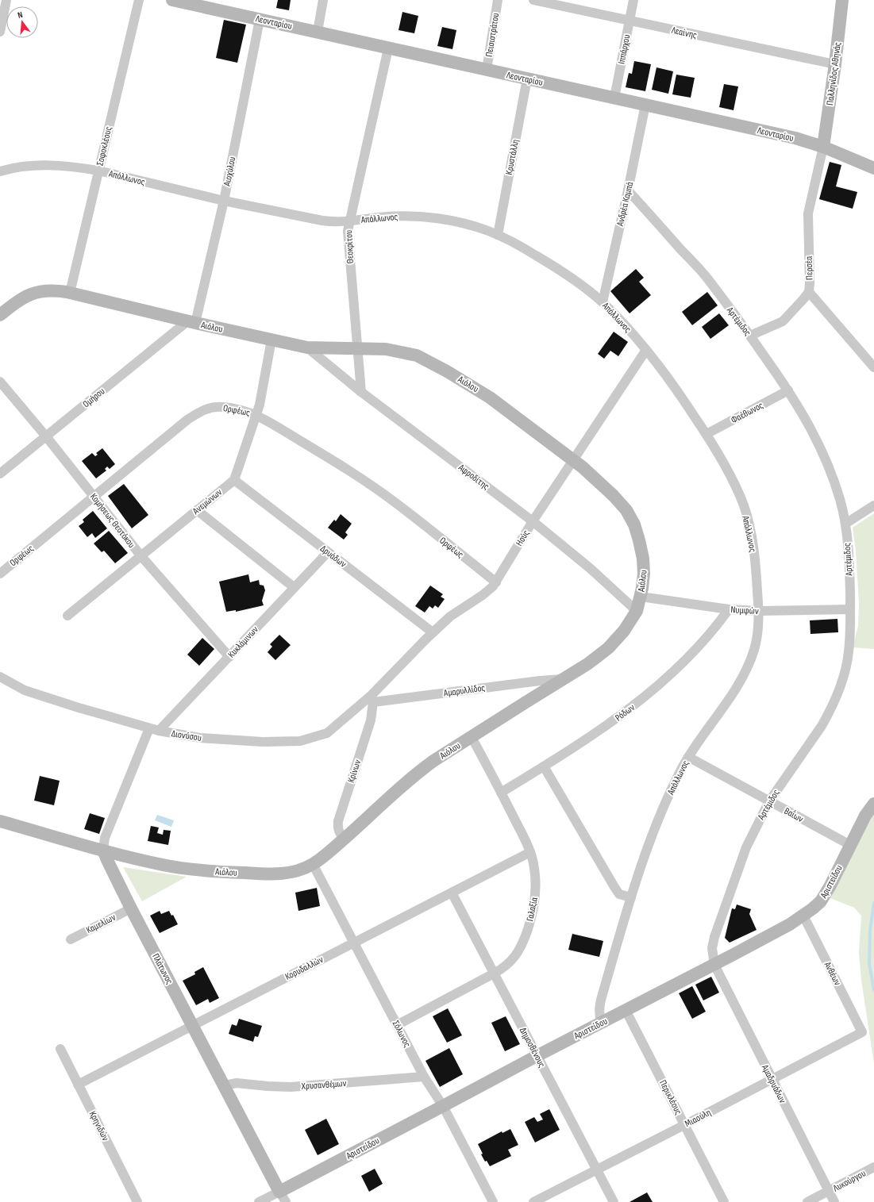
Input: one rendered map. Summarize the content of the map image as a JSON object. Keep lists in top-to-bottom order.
{
  "streets": {
    "street": [
      "Λεονταρίου",
      "Λεαίνης",
      "Πεισιστράτου",
      "Ιππάρχου",
      "Παλληνίδος Αθηνάς",
      "Σοφοκλέους",
      "Κρυστάλλη",
      "Αιοχύλου",
      "Απόλλωνος",
      "Ανδρέα Καμπά",
      "Θεοκρίτου",
      "Περσέα",
      "Αρτέμιδος",
      "Αιόλου",
      "Ομήρου",
      "Ορφέως",
      "Φαέθωνος",
      "Αφροδίτης",
      "Ανεμώνων",
      "Κομήσεως Θεοτόκου",
      "Ηούς",
      "Δρυάδων",
      "Νυμφών",
      "Κυκλάμινων",
      "Αμαρυλλίδος",
      "Ρόδων",
      "Διονύσου",
      "Κρίνων",
      "Βαΐων",
      "Αριστείδου",
      "Γαλαξία",
      "Καμελίων",
      "Κορυδαλλών",
      "Πλάτωνος",
      "Ανθέων",
      "Σόλωνος",
      "Δημοσθένους",
      "Αμαδρυάδων",
      "Χρυσανθέμων",
      "Περικλέους",
      "Μιαούλη",
      "Kρηνιδών",
      "Λυκούργου"
    ]
  },
  "crossings": [
    ["Λεονταρίου", "Πεισιστράτου"],
    ["Λεονταρίου", "Ιππάρχου"],
    ["Λεονταρίου", "Παλληνίδος Αθηνάς"],
    ["Λεονταρίου", "Κρυστάλλη"],
    ["Λεονταρίου", "Αιοχύλου"],
    ["Λεονταρίου", "Ανδρέα Καμπά"],
    ["Λεονταρίου", "Θεοκρίτου"],
    ["Λεονταρίου", "Περσέα"],
    ["Λεαίνης", "Ιππάρχου"],
    ["Λεαίνης", "Παλληνίδος Αθηνάς"],
    ["Παλληνίδος Αθηνάς", "Περσέα"],
    ["Σοφοκλέους", "Απόλλωνος"],
    ["Σοφοκλέους", "Αιόλου"],
    ["Κρυστάλλη", "Απόλλωνος"],
    ["Αιοχύλου", "Απόλλωνος"],
    ["Αιοχύλου", "Αιόλου"],
    ["Αιοχύλου", "Ομήρου"],
    ["Απόλλωνος", "Ανδρέα Καμπά"],
    ["Απόλλωνος", "Θεοκρίτου"],
    ["Απόλλωνος", "Φαέθωνος"],
    ["Απόλλωνος", "Ηούς"],
    ["Απόλλωνος", "Νυμφών"],
    ["Απόλλωνος", "Βαΐων"],
    ["Απόλλωνος", "Αριστείδου"],
    ["Ανδρέα Καμπά", "Αρτέμιδος"],
    ["Θεοκρίτου", "Αιόλου"],
    ["Θεοκρίτου", "Αφροδίτης"],
    ["Αρτέμιδος", "Φαέθωνος"],
    ["Αρτέμιδος", "Νυμφών"],
    ["Αρτέμιδος", "Βαΐων"],
    ["Αρτέμιδος", "Αριστείδου"],
    ["Αρτέμιδος", "Αμαδρυάδων"],
    ["Αιόλου", "Ομήρου"],
    ["Αιόλου", "Αφροδίτης"],
    ["Αιόλου", "Ηούς"],
    ["Αιόλου", "Νυμφών"],
    ["Αιόλου", "Αμαρυλλίδος"],
    ["Αιόλου", "Κρίνων"],
    ["Αιόλου", "Γαλαξία"],
    ["Αιόλου", "Πλάτωνος"],
    ["Αιόλου", "Σόλωνος"],
    ["Ομήρου", "Κομήσεως Θεοτόκου"],
    ["Ορφέως", "Κομήσεως Θεοτόκου"],
    ["Ορφέως", "Ηούς"],
    ["Αφροδίτης", "Ηούς"],
    ["Ανεμώνων", "Κομήσεως Θεοτόκου"],
    ["Ανεμώνων", "Δρυάδων"],
    ["Κομήσεως Θεοτόκου", "Κυκλάμινων"],
    ["Ηούς", "Δρυάδων"],
    ["Ηούς", "Αμαρυλλίδος"],
    ["Ηούς", "Διονύσου"],
    ["Ηούς", "Κρίνων"],
    ["Δρυάδων", "Κυκλάμινων"],
    ["Νυμφών", "Ρόδων"],
    ["Κυκλάμινων", "Διονύσου"],
    ["Αμαρυλλίδος", "Διονύσου"],
    ["Αμαρυλλίδος", "Κρίνων"],
    ["Ρόδων", "Γαλαξία"],
    ["Διονύσου", "Κρίνων"],
    ["Βαΐων", "Αριστείδου"],
    ["Αριστείδου", "Πλάτωνος"],
    ["Αριστείδου", "Ανθέων"],
    ["Αριστείδου", "Σόλωνος"],
    ["Αριστείδου", "Δημοσθένους"],
    ["Αριστείδου", "Αμαδρυάδων"],
    ["Αριστείδου", "Περικλέους"],
    ["Γαλαξία", "Κορυδαλλών"],
    ["Γαλαξία", "Σόλωνος"],
    ["Γαλαξία", "Δημοσθένους"],
    ["Καμελίων", "Πλάτωνος"],
    ["Κορυδαλλών", "Πλάτωνος"],
    ["Κορυδαλλών", "Σόλωνος"],
    ["Κορυδαλλών", "Δημοσθένους"],
    ["Κορυδαλλών", "Kρηνιδών"],
    ["Πλάτωνος", "Χρυσανθέμων"],
    ["Ανθέων", "Μιαούλη"],
    ["Σόλωνος", "Χρυσανθέμων"],
    ["Δημοσθένους", "Μιαούλη"],
    ["Αμαδρυάδων", "Μιαούλη"],
    ["Αμαδρυάδων", "Λυκούργου"],
    ["Περικλέους", "Μιαούλη"]
  ],
  "north": "top"
}
